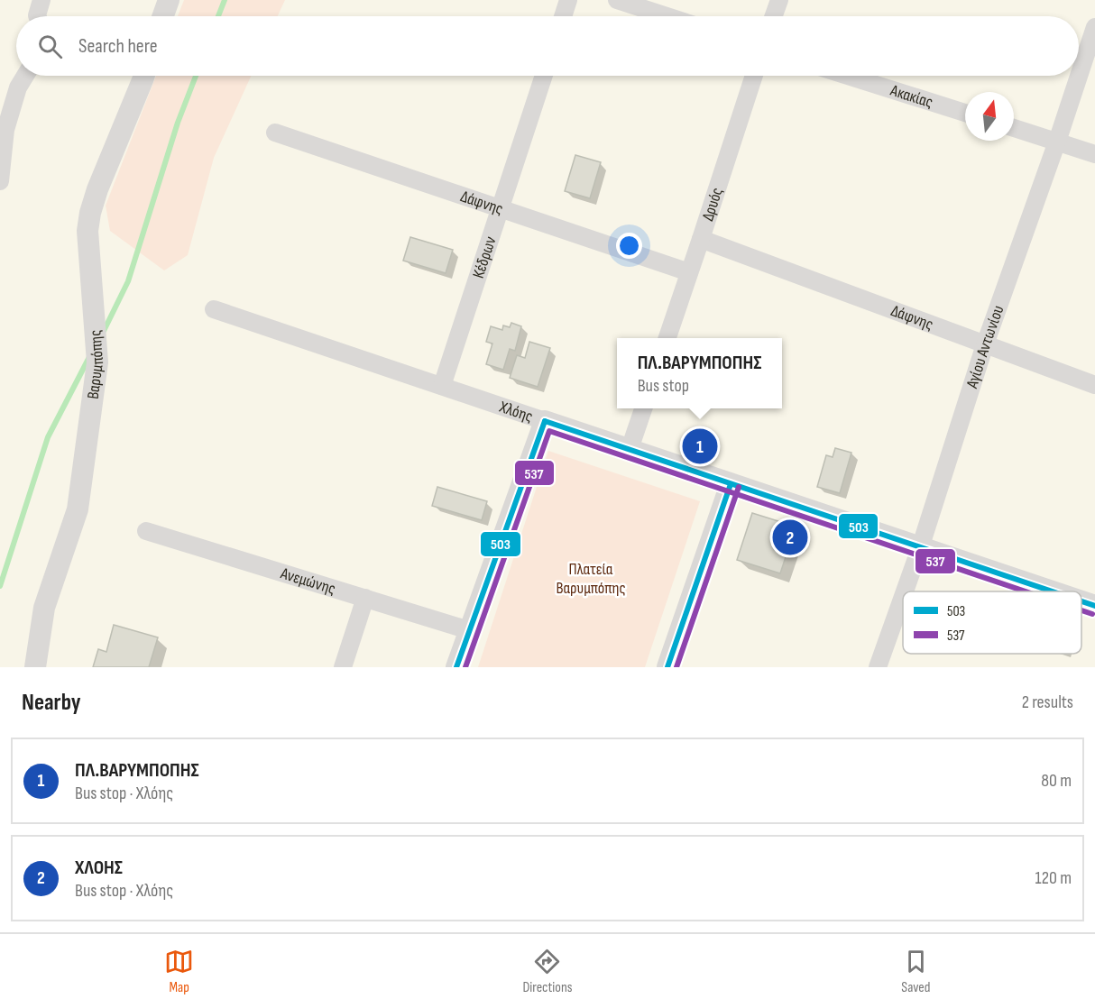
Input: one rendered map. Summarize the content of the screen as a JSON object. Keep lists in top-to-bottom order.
{
  "streets": {
    "street": [
      "Ακακίας",
      "Δάφνης",
      "Δρυός",
      "Κέδρων",
      "Αγίου Αντωνίου",
      "Βαρυμπόπης",
      "Χλόης",
      "Ανεμώνης"
    ]
  },
  "crossings": [
    ["Δάφνης", "Δρυός"],
    ["Δάφνης", "Κέδρων"],
    ["Δάφνης", "Αγίου Αντωνίου"],
    ["Κέδρων", "Χλόης"],
    ["Αγίου Αντωνίου", "Χλόης"]
  ],
  "parks": ["Πλατεία Βαρυμπόπης"],
  "lines": ["transit line 503", "transit line 537"],
  "legend": ["503", "537"],
  "north": "top",
  "page": {
    "search": "Search here",
    "popup": ["ΠΛ.ΒΑΡΥΜΠΟΠΗΣ", "Bus stop"],
    "pins": ["1", "2"],
    "heading": ["Nearby", "2 results"],
    "list": [
      {
        "mark": "1",
        "name": "ΠΛ.ΒΑΡΥΜΠΟΠΗΣ",
        "note": "Bus stop · Χλόης",
        "value": "80 m"
      },
      {
        "mark": "2",
        "name": "ΧΛΟΗΣ",
        "note": "Bus stop · Χλόης",
        "value": "120 m"
      }
    ],
    "nav": ["Map", "Directions", "Saved"]
  }
}
